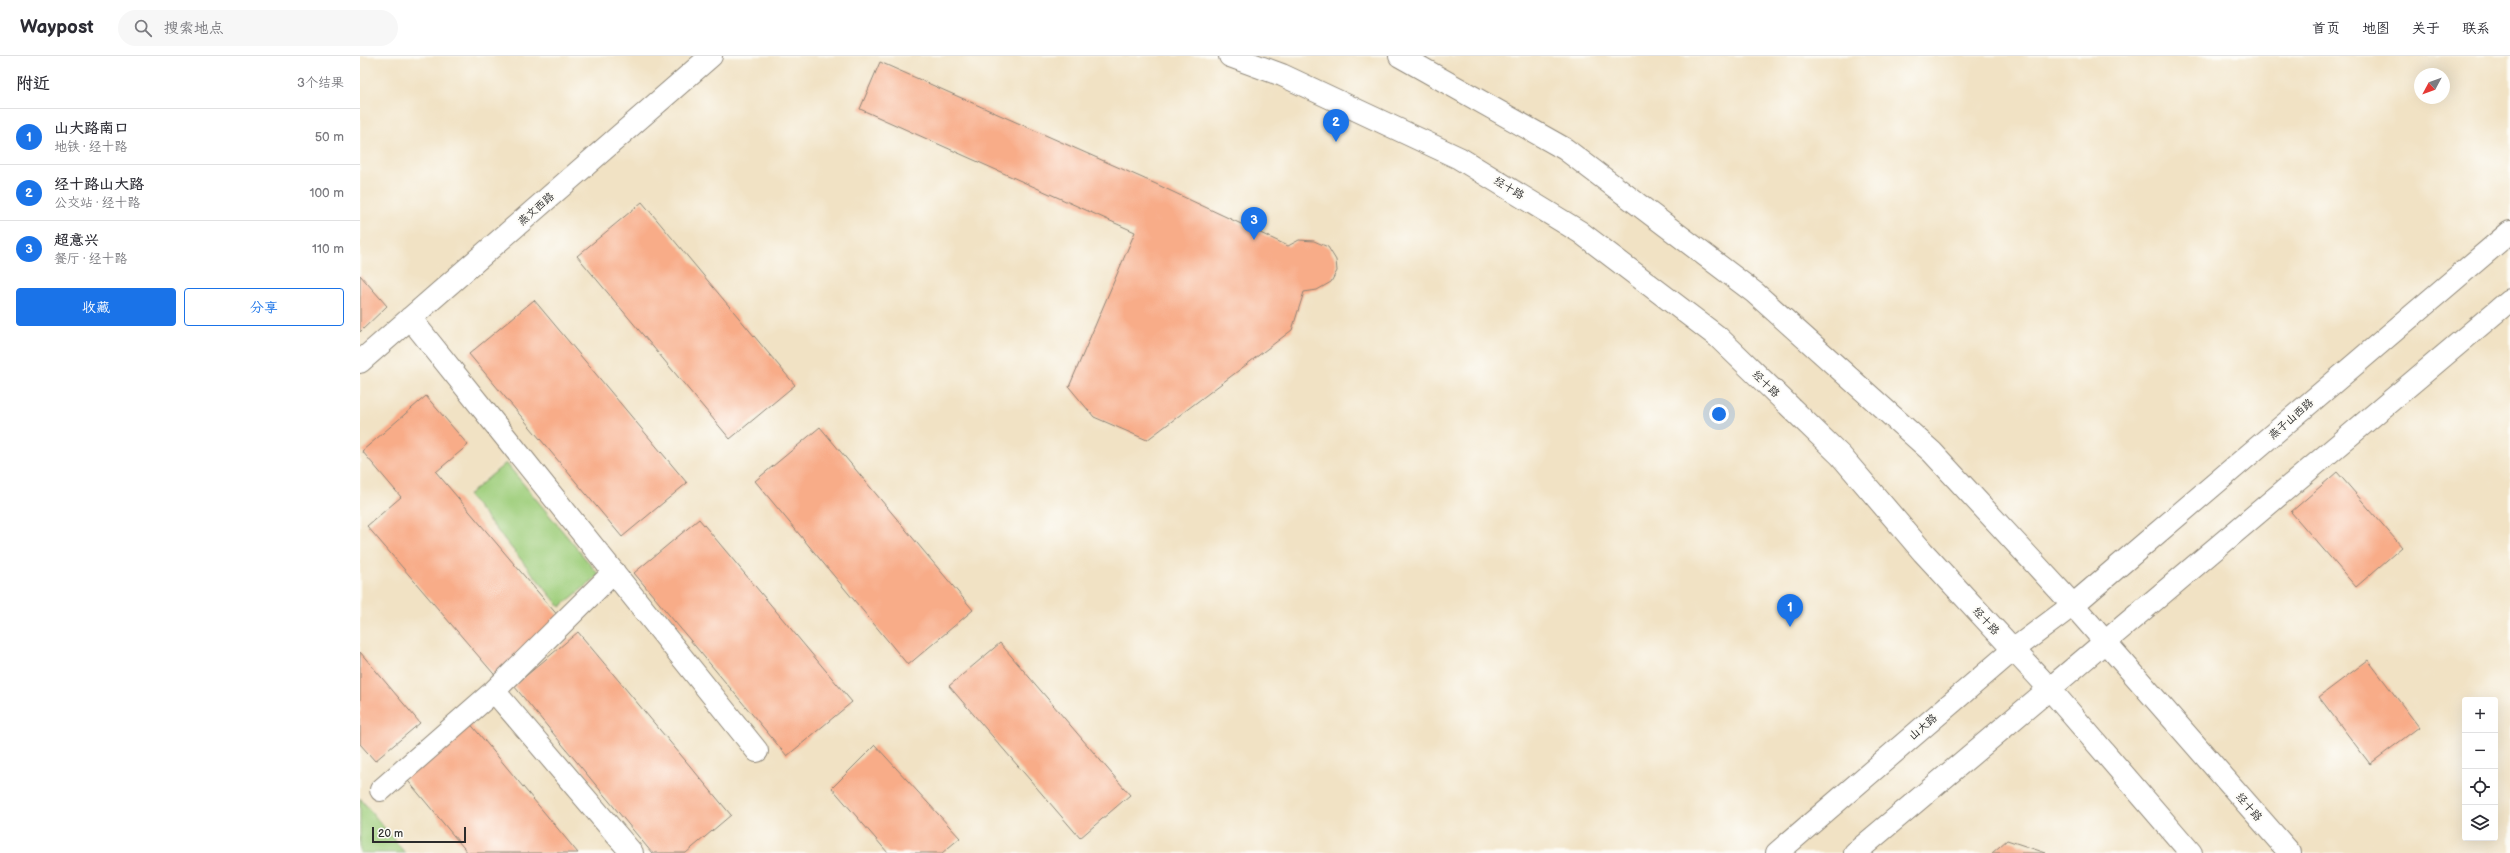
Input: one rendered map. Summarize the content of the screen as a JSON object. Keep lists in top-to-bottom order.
{
  "streets": {
    "main road": [
      "经十路",
      "燕文西路",
      "燕子山西路",
      "山大路"
    ]
  },
  "crossings": [
    ["经十路", "燕子山西路"],
    ["经十路", "山大路"],
    ["燕子山西路", "山大路"]
  ],
  "scale_bar": "20 m",
  "north": "bottom left",
  "page": {
    "header": "Waypost",
    "search": "搜索地点",
    "nav": [
      "首页",
      "地图",
      "关于",
      "联系"
    ],
    "heading": ["附近", "3个结果"],
    "list": [
      {
        "mark": "1",
        "name": "山大路南口",
        "note": "地铁 · 经十路",
        "value": "50 m"
      },
      {
        "mark": "2",
        "name": "经十路山大路",
        "note": "公交站 · 经十路",
        "value": "100 m"
      },
      {
        "mark": "3",
        "name": "超意兴",
        "note": "餐厅 · 经十路",
        "value": "110 m"
      }
    ],
    "pins": ["2", "3", "1"],
    "buttons": ["收藏", "分享"],
    "map_buttons": ["+", "−"],
    "scale": "20 m"
  }
}
